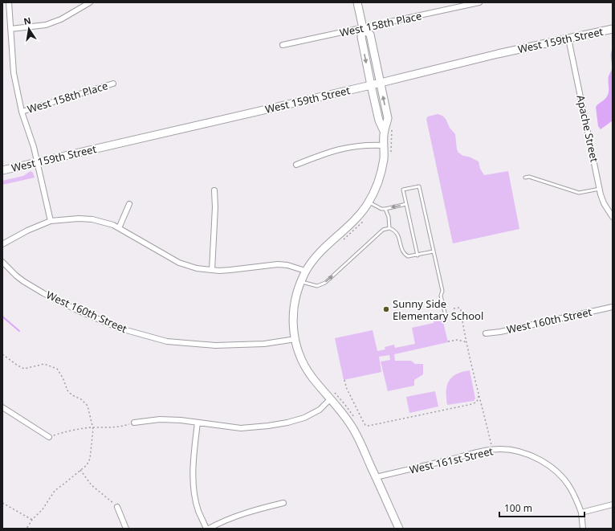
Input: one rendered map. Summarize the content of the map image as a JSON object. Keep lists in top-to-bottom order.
{
  "streets": {
    "street": [
      "West 158th Place",
      "West 159th Street",
      "Apache Street",
      "West 160th Street",
      "West 161st Street"
    ]
  },
  "crossings": [
    ["West 159th Street", "Apache Street"]
  ],
  "places": ["Sunny Side Elementary School"],
  "scale_bar": "100 m",
  "north": "top"
}
